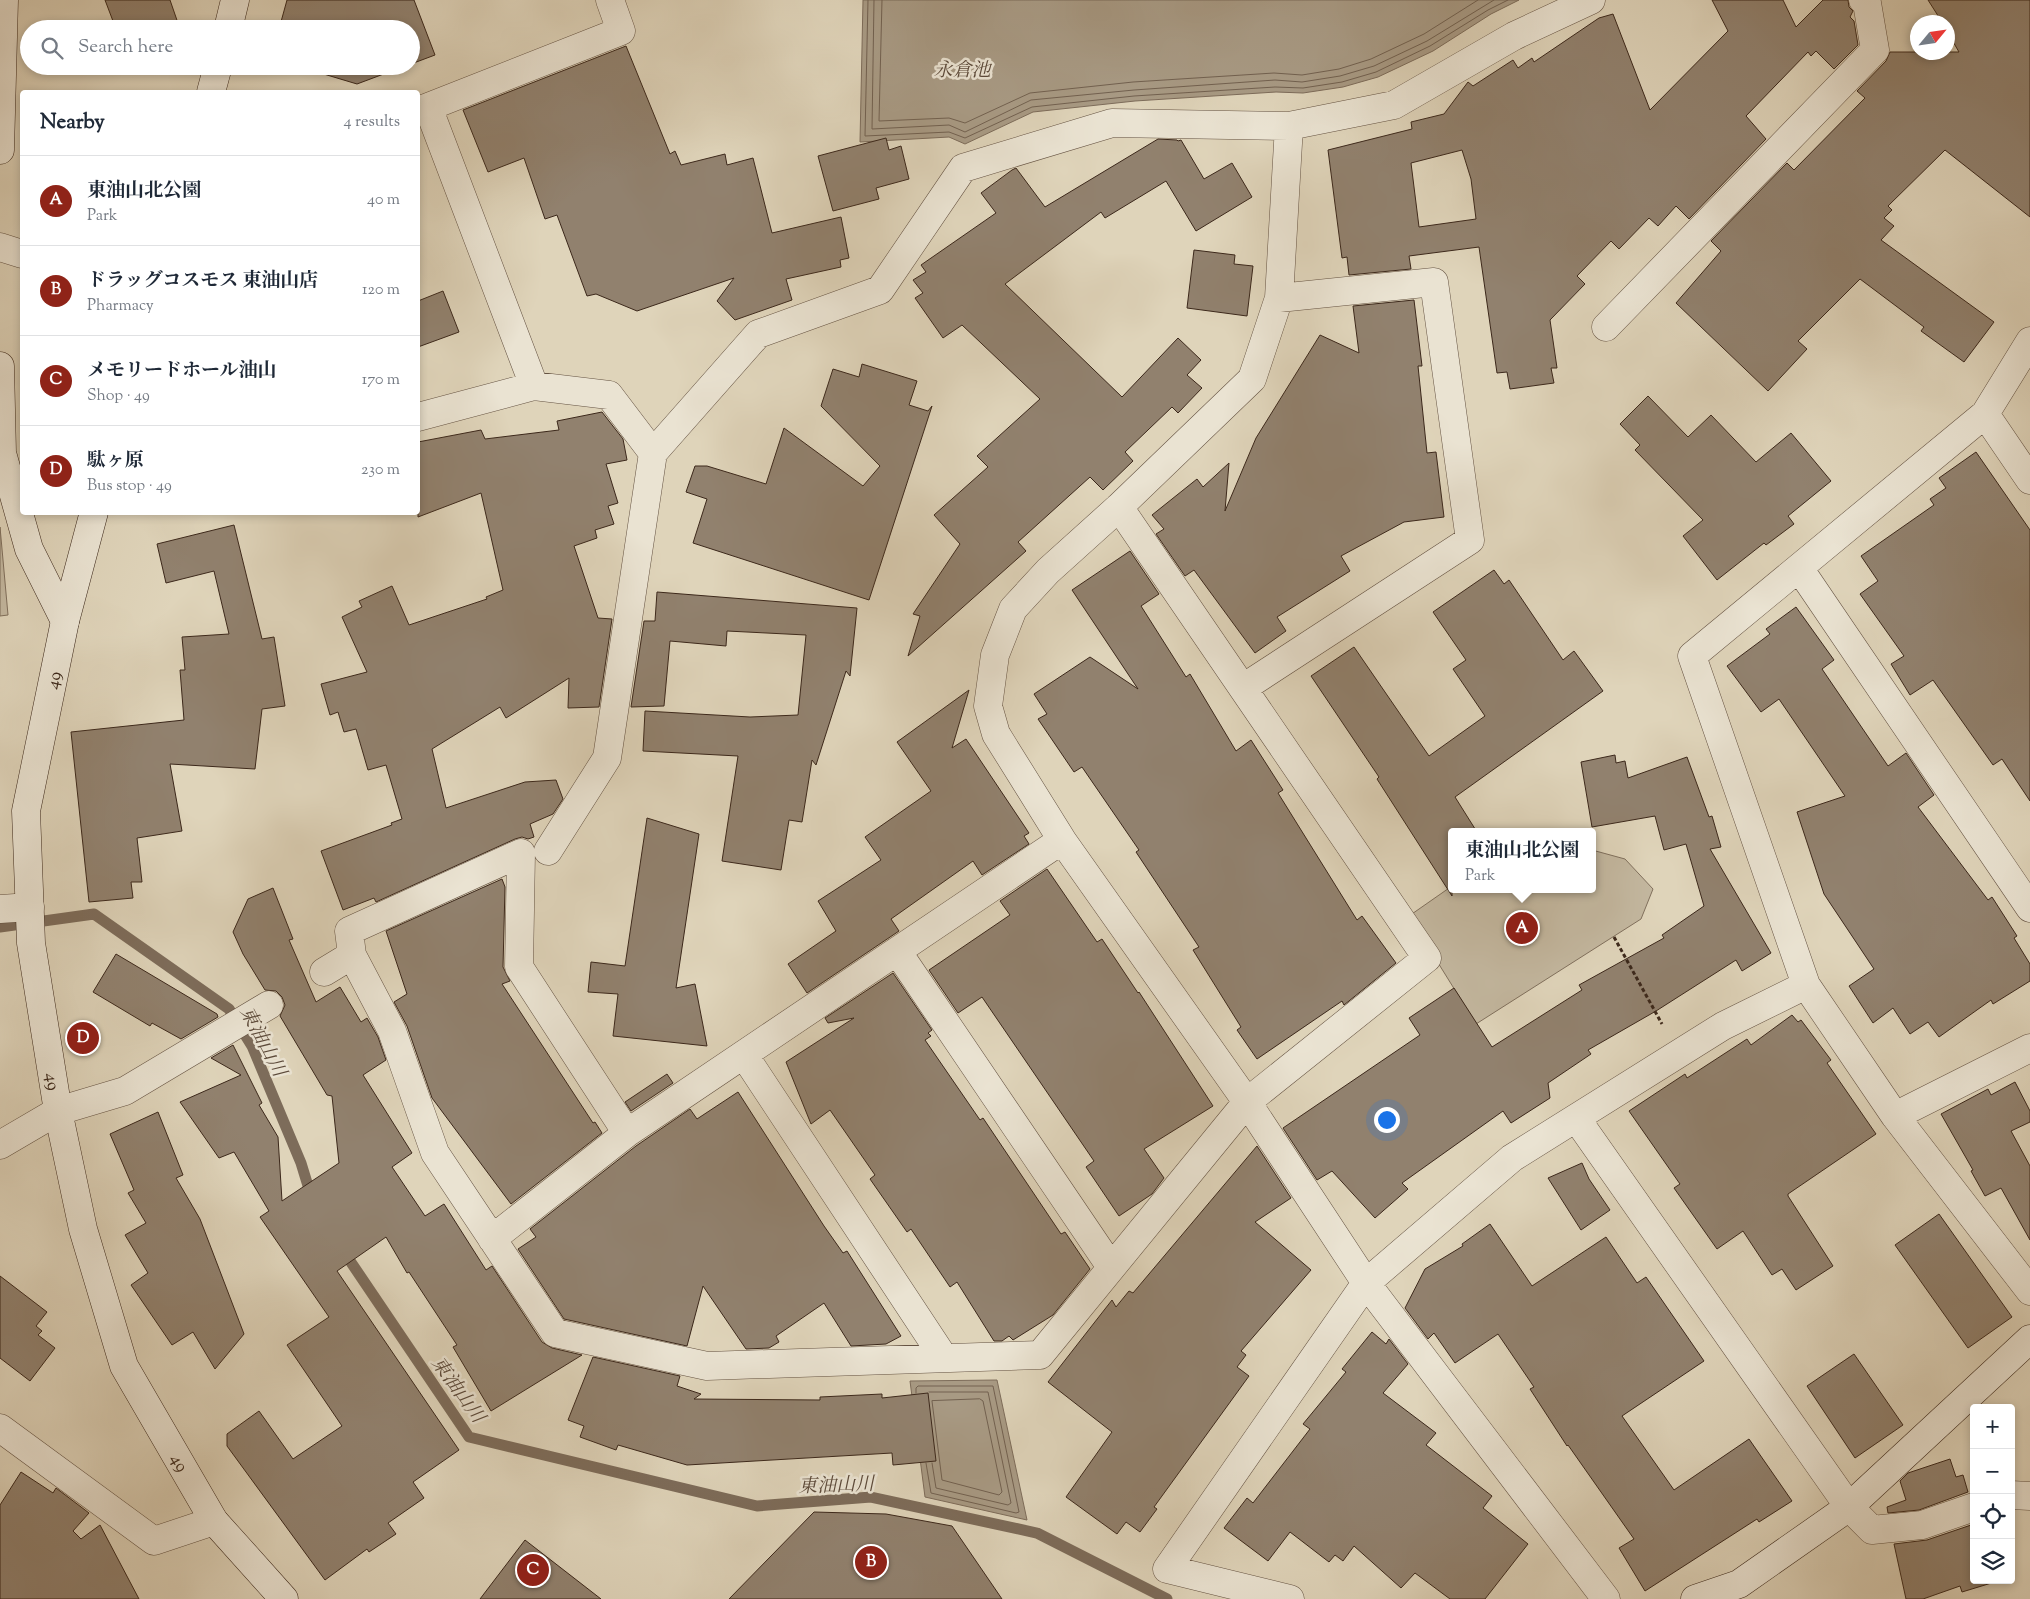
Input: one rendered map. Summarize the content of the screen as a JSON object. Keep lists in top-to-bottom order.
{
  "streets": {
    "street": ["49"]
  },
  "water": ["永倉池", "東油山川"],
  "north": "top right",
  "page": {
    "search": "Search here",
    "heading": ["Nearby", "4 results"],
    "list": [
      {
        "mark": "A",
        "name": "東油山北公園",
        "note": "Park",
        "value": "40 m"
      },
      {
        "mark": "B",
        "name": "ドラッグコスモス 東油山店",
        "note": "Pharmacy",
        "value": "120 m"
      },
      {
        "mark": "C",
        "name": "メモリードホール油山",
        "note": "Shop · 49",
        "value": "170 m"
      },
      {
        "mark": "D",
        "name": "駄ヶ原",
        "note": "Bus stop · 49",
        "value": "230 m"
      }
    ],
    "popup": ["東油山北公園", "Park"],
    "pins": [
      "A",
      "D",
      "B",
      "C"
    ],
    "map_buttons": ["+", "−"]
  }
}
